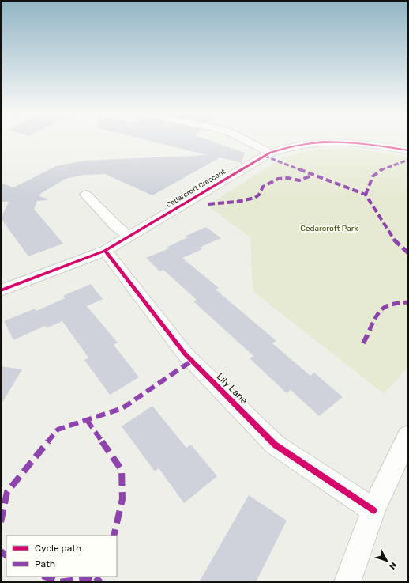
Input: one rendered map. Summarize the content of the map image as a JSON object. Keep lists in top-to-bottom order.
{
  "streets": {
    "street": ["Cedarcroft Crescent", "Lily Lane"]
  },
  "crossings": [
    ["Cedarcroft Crescent", "Lily Lane"]
  ],
  "parks": ["Cedarcroft Park"],
  "legend": ["Cycle path", "Path"],
  "north": "bottom right"
}
